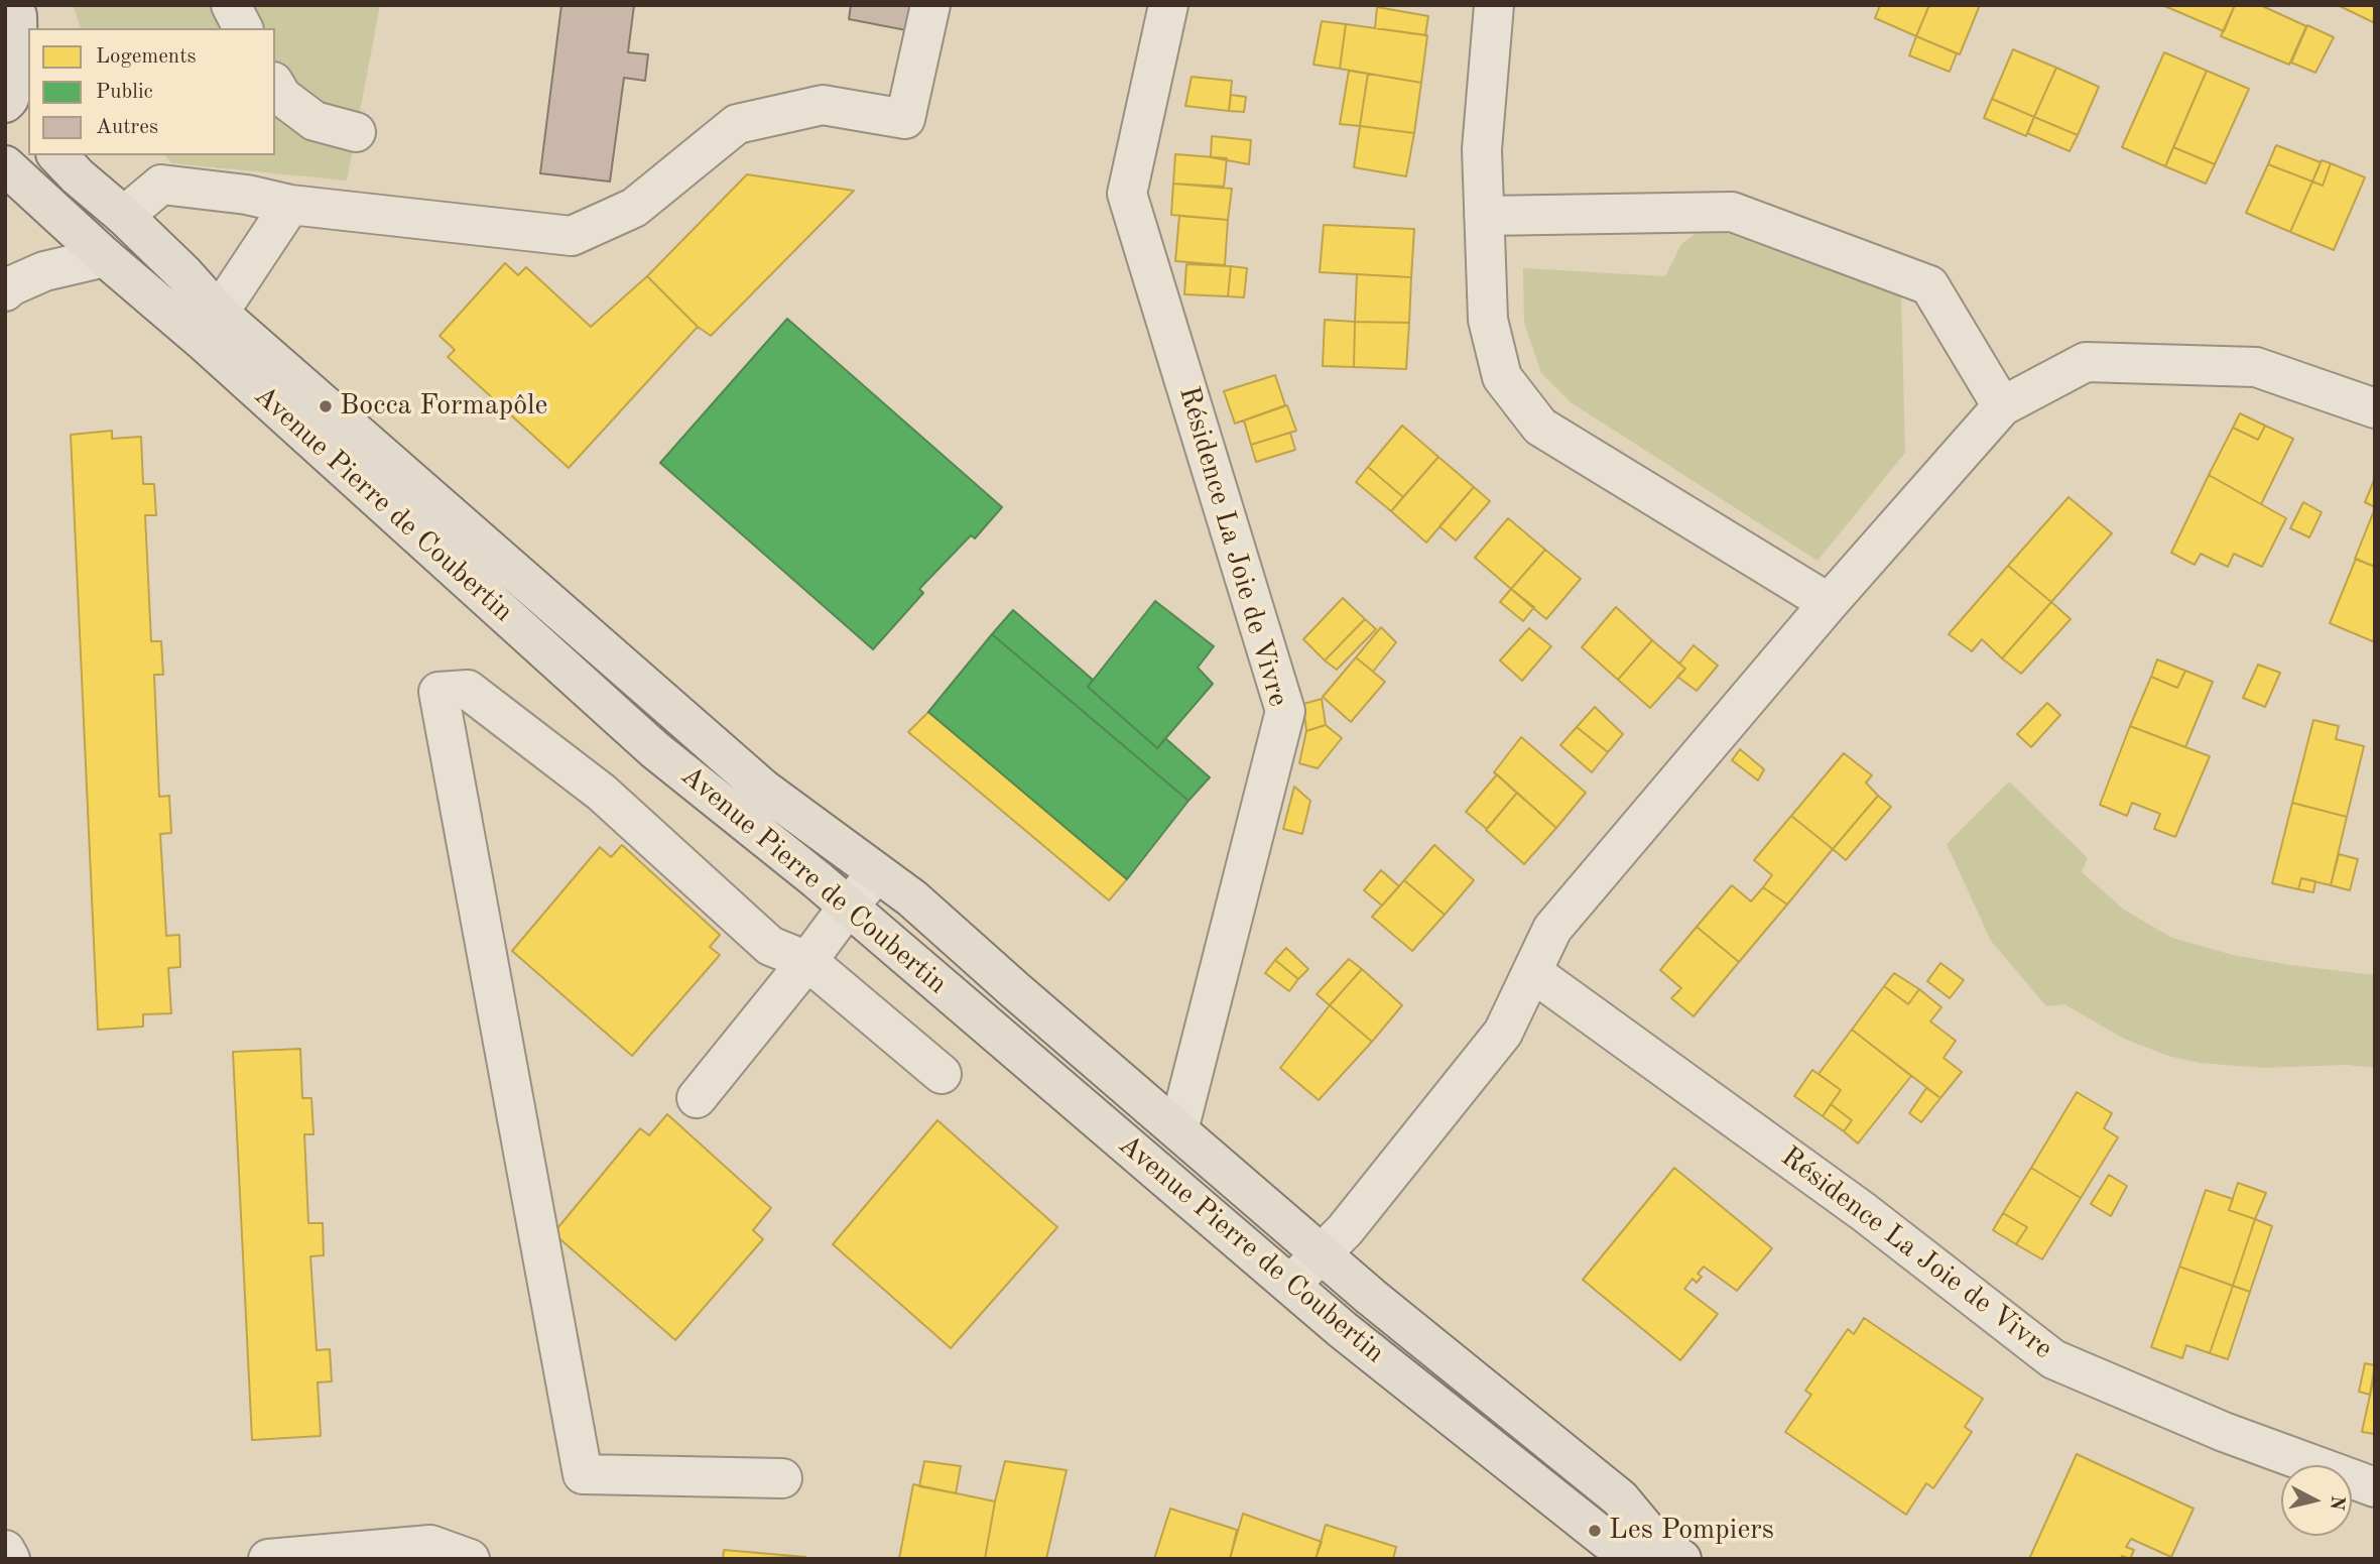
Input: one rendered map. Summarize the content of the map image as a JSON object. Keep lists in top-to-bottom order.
{
  "streets": {
    "main road": ["Avenue Pierre de Coubertin"],
    "street": ["Résidence La Joie de Vivre"]
  },
  "crossings": [
    ["Avenue Pierre de Coubertin", "Résidence La Joie de Vivre"]
  ],
  "places": ["Bocca Formapôle", "Les Pompiers"],
  "legend": ["Logements", "Public", "Autres"],
  "north": "right"
}
